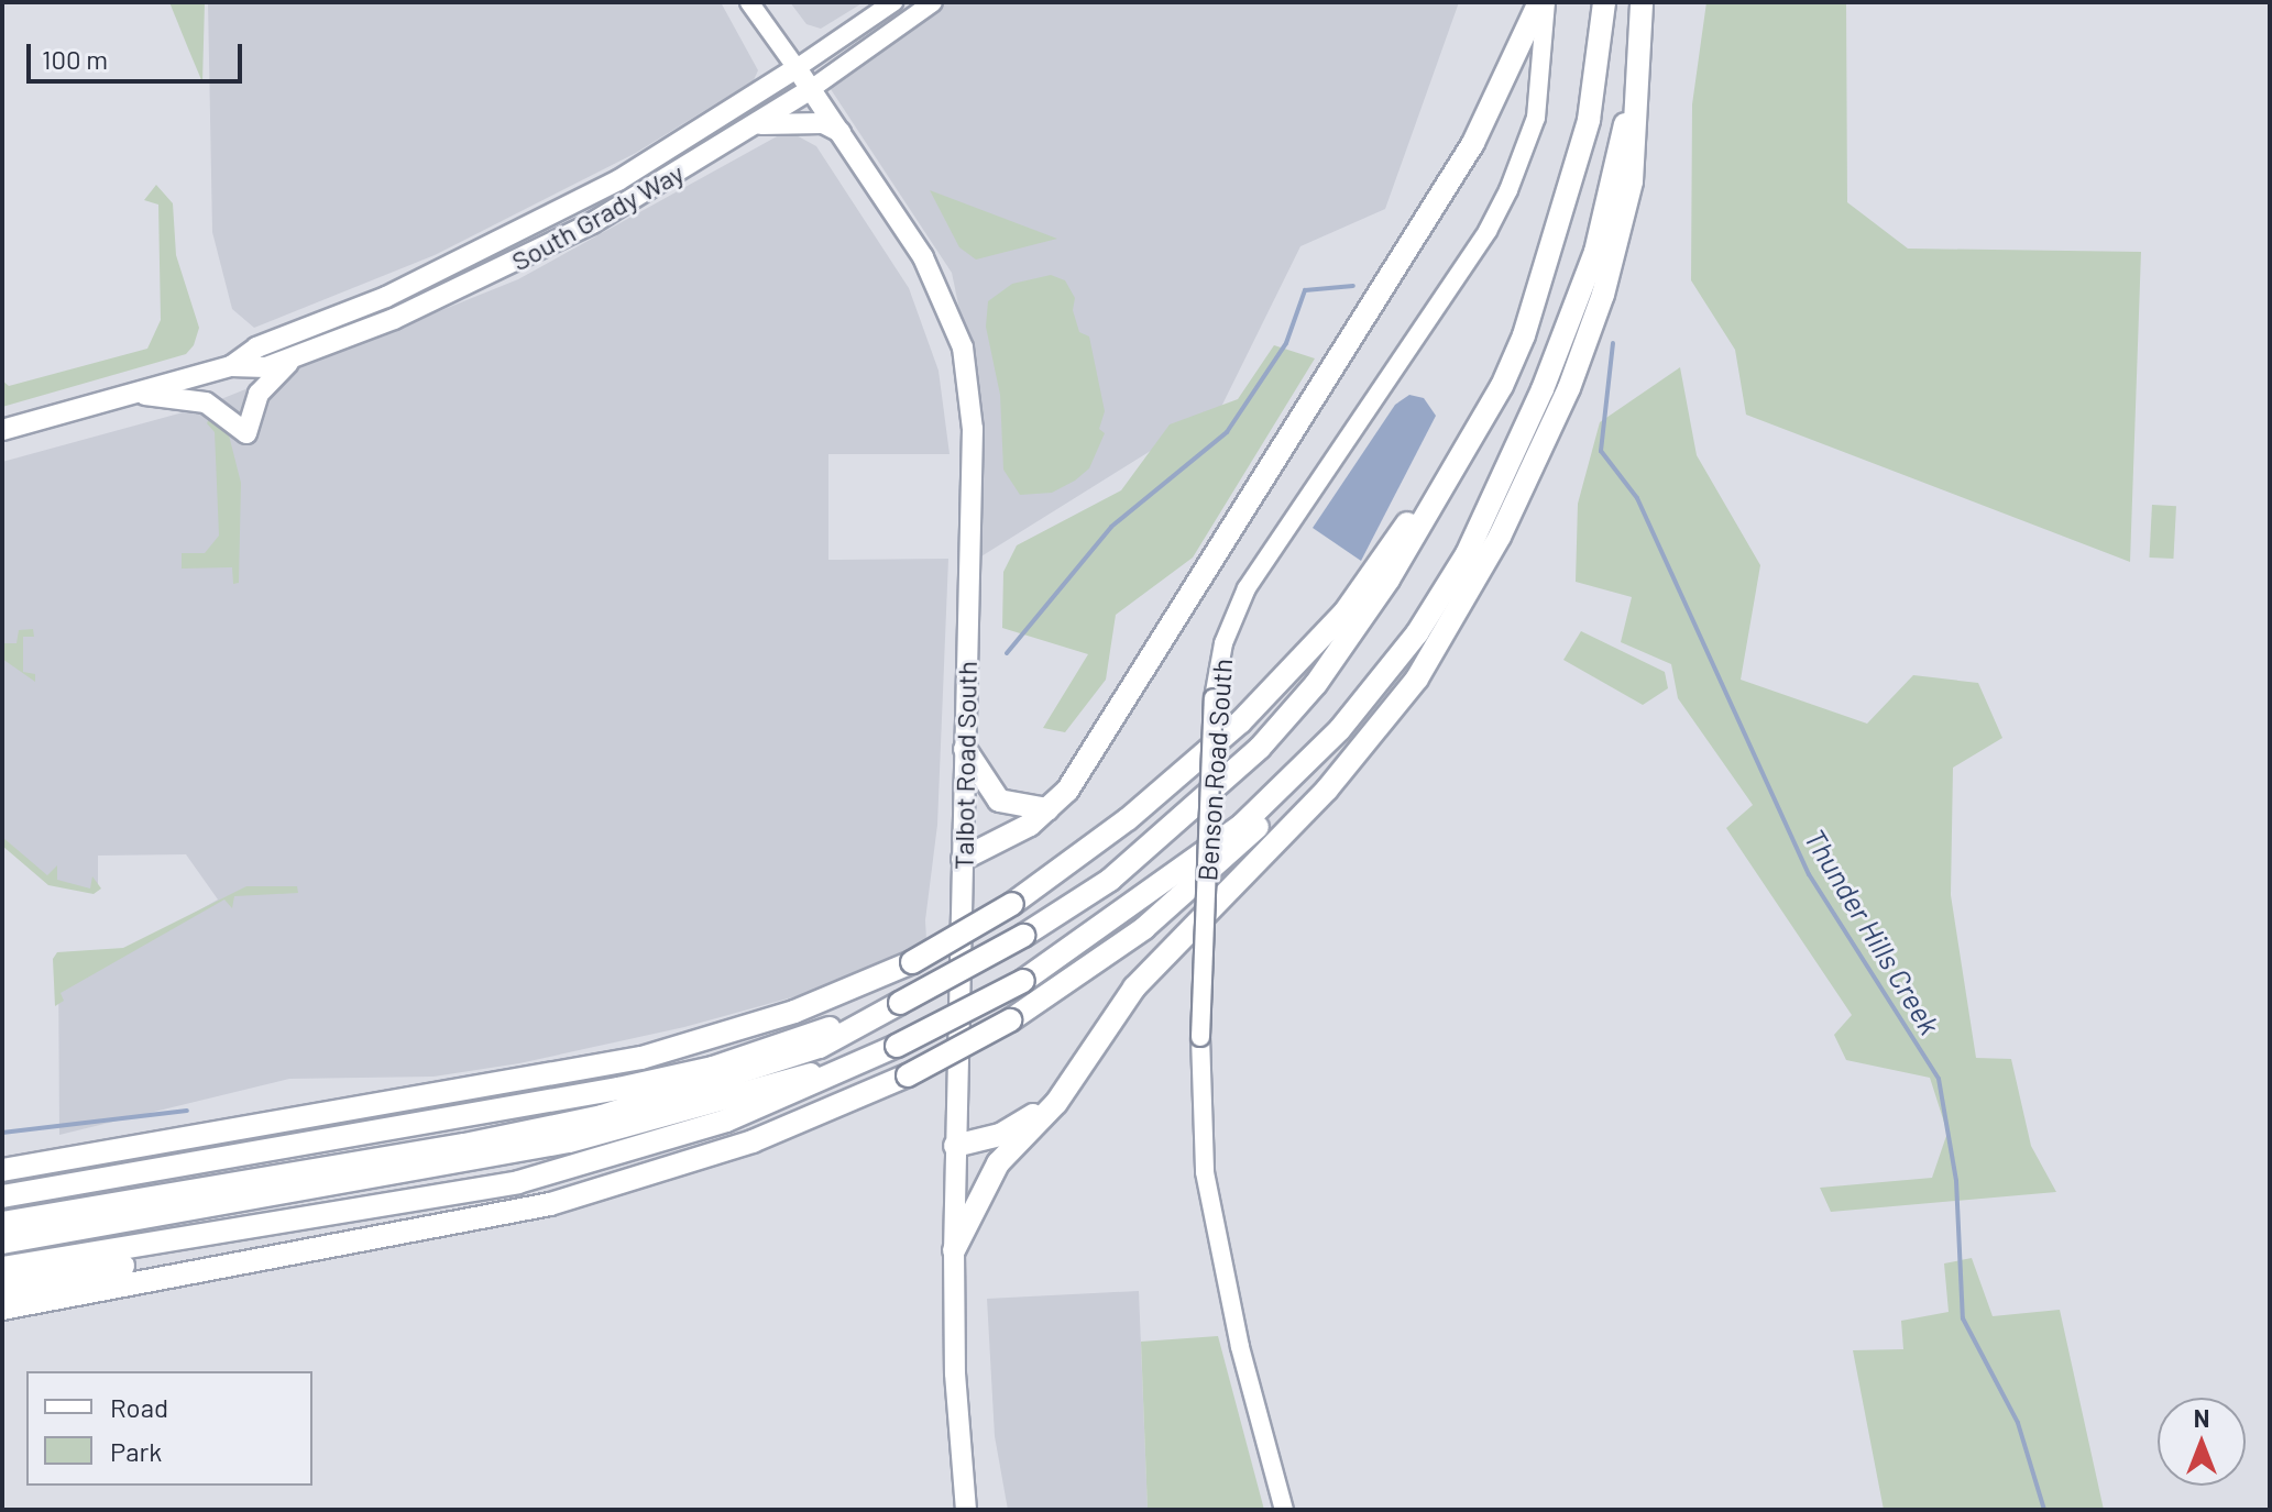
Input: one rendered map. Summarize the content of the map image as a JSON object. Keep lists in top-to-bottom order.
{
  "streets": {
    "main road": ["South Grady Way", "Talbot Road South"],
    "street": ["Benson Road South"]
  },
  "crossings": [
    ["South Grady Way", "Talbot Road South"]
  ],
  "water": ["Thunder Hills Creek"],
  "legend": ["Road", "Park"],
  "scale_bar": "100 m",
  "north": "top"
}
